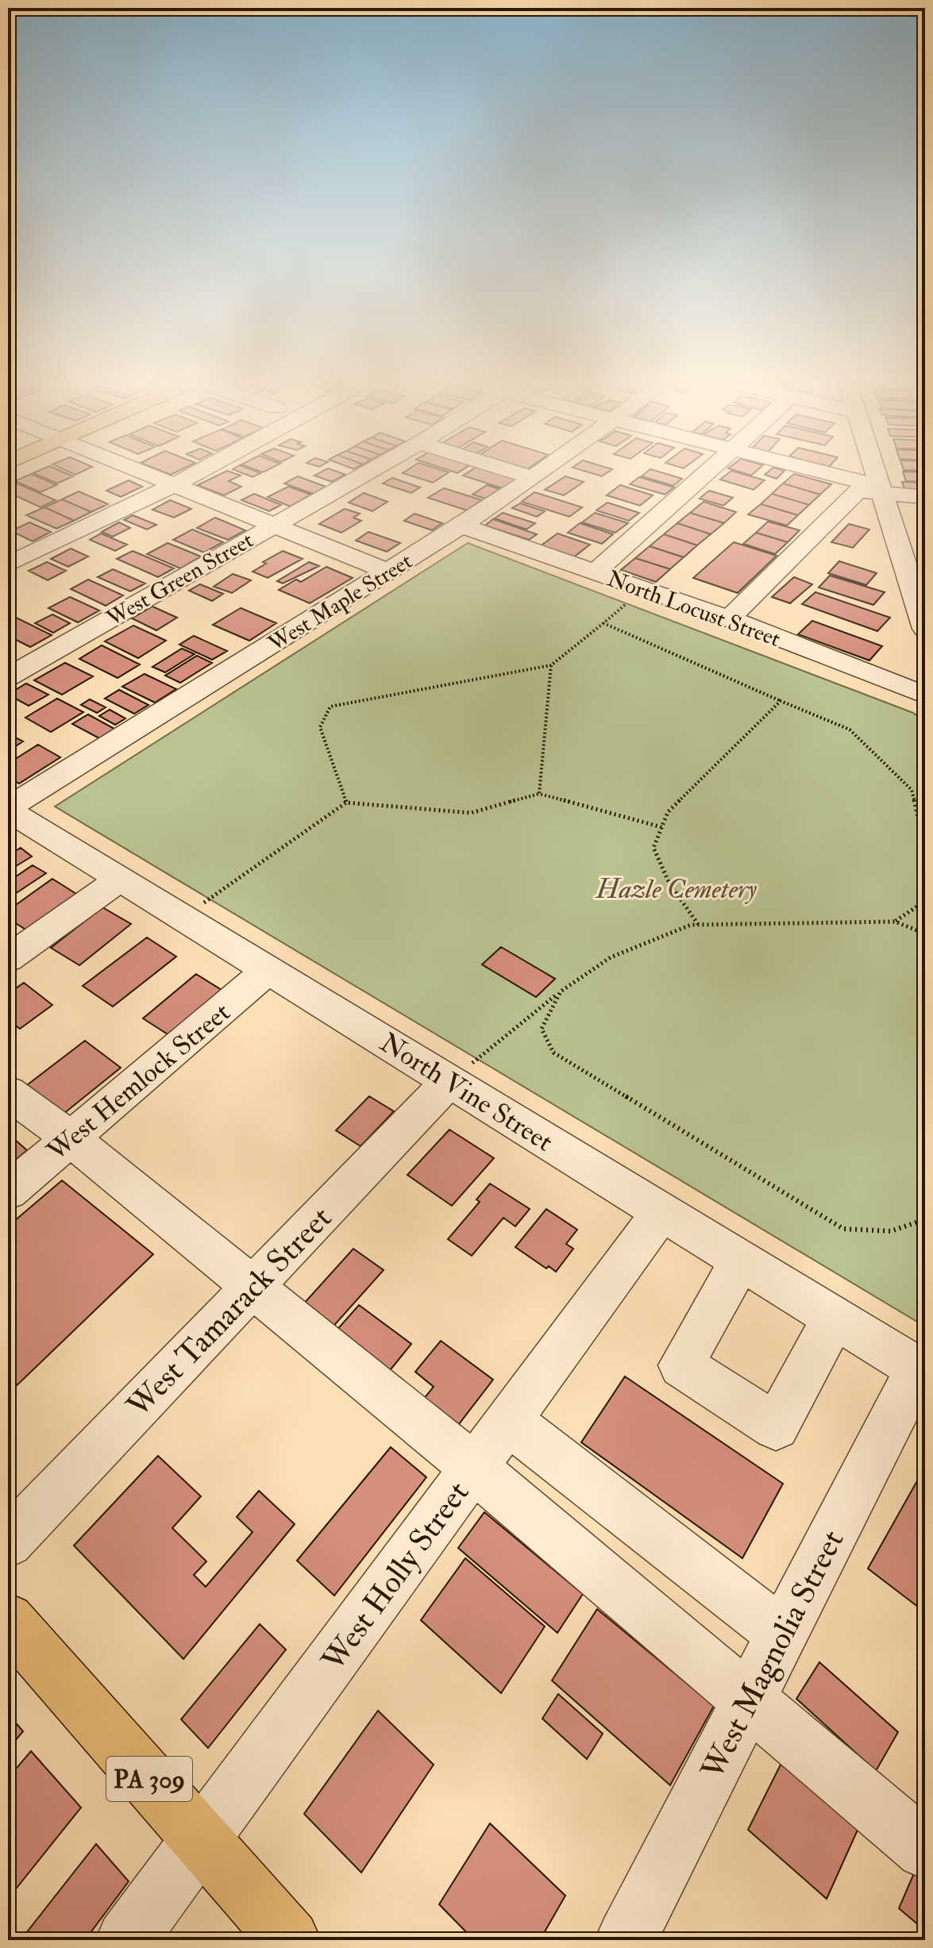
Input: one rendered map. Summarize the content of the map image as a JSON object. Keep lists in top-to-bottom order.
{
  "streets": {
    "main road": ["PA 309"],
    "street": [
      "West Green Street",
      "West Maple Street",
      "North Locust Street",
      "West Hemlock Street",
      "North Vine Street",
      "West Tamarack Street",
      "West Holly Street",
      "West Magnolia Street"
    ]
  },
  "crossings": [
    ["West Maple Street", "North Locust Street"],
    ["West Maple Street", "North Vine Street"],
    ["West Hemlock Street", "North Vine Street"],
    ["North Vine Street", "West Tamarack Street"],
    ["North Vine Street", "West Holly Street"],
    ["North Vine Street", "West Magnolia Street"],
    ["West Holly Street", "PA 309"]
  ],
  "parks": ["Hazle Cemetery"]
}
